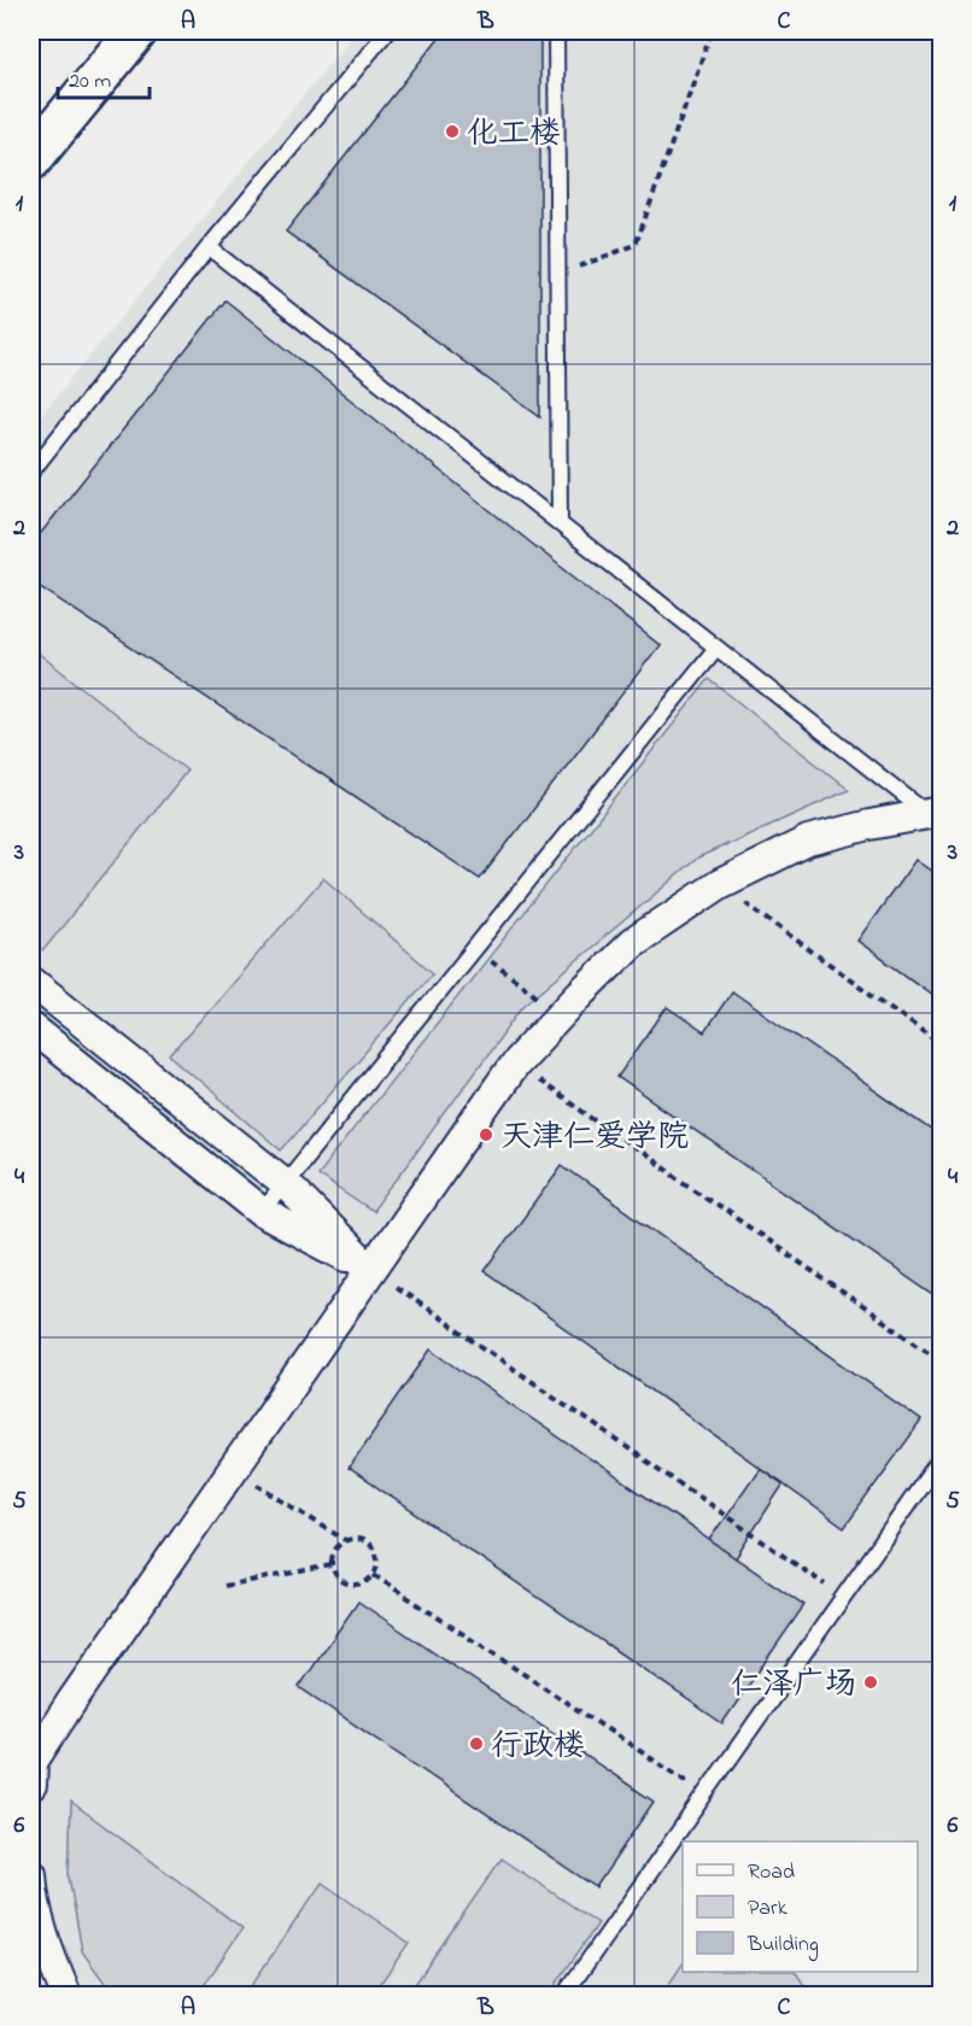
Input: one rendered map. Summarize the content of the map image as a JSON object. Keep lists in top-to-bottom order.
{
  "places": [
    "化工楼",
    "天津仁爱学院",
    "仁泽广场",
    "行政楼"
  ],
  "legend": ["Road", "Park", "Building"],
  "scale_bar": "20 m",
  "grid": {
    "columns": ["A", "B", "C"],
    "rows": [
      "1",
      "2",
      "3",
      "4",
      "5",
      "6"
    ]
  }
}
